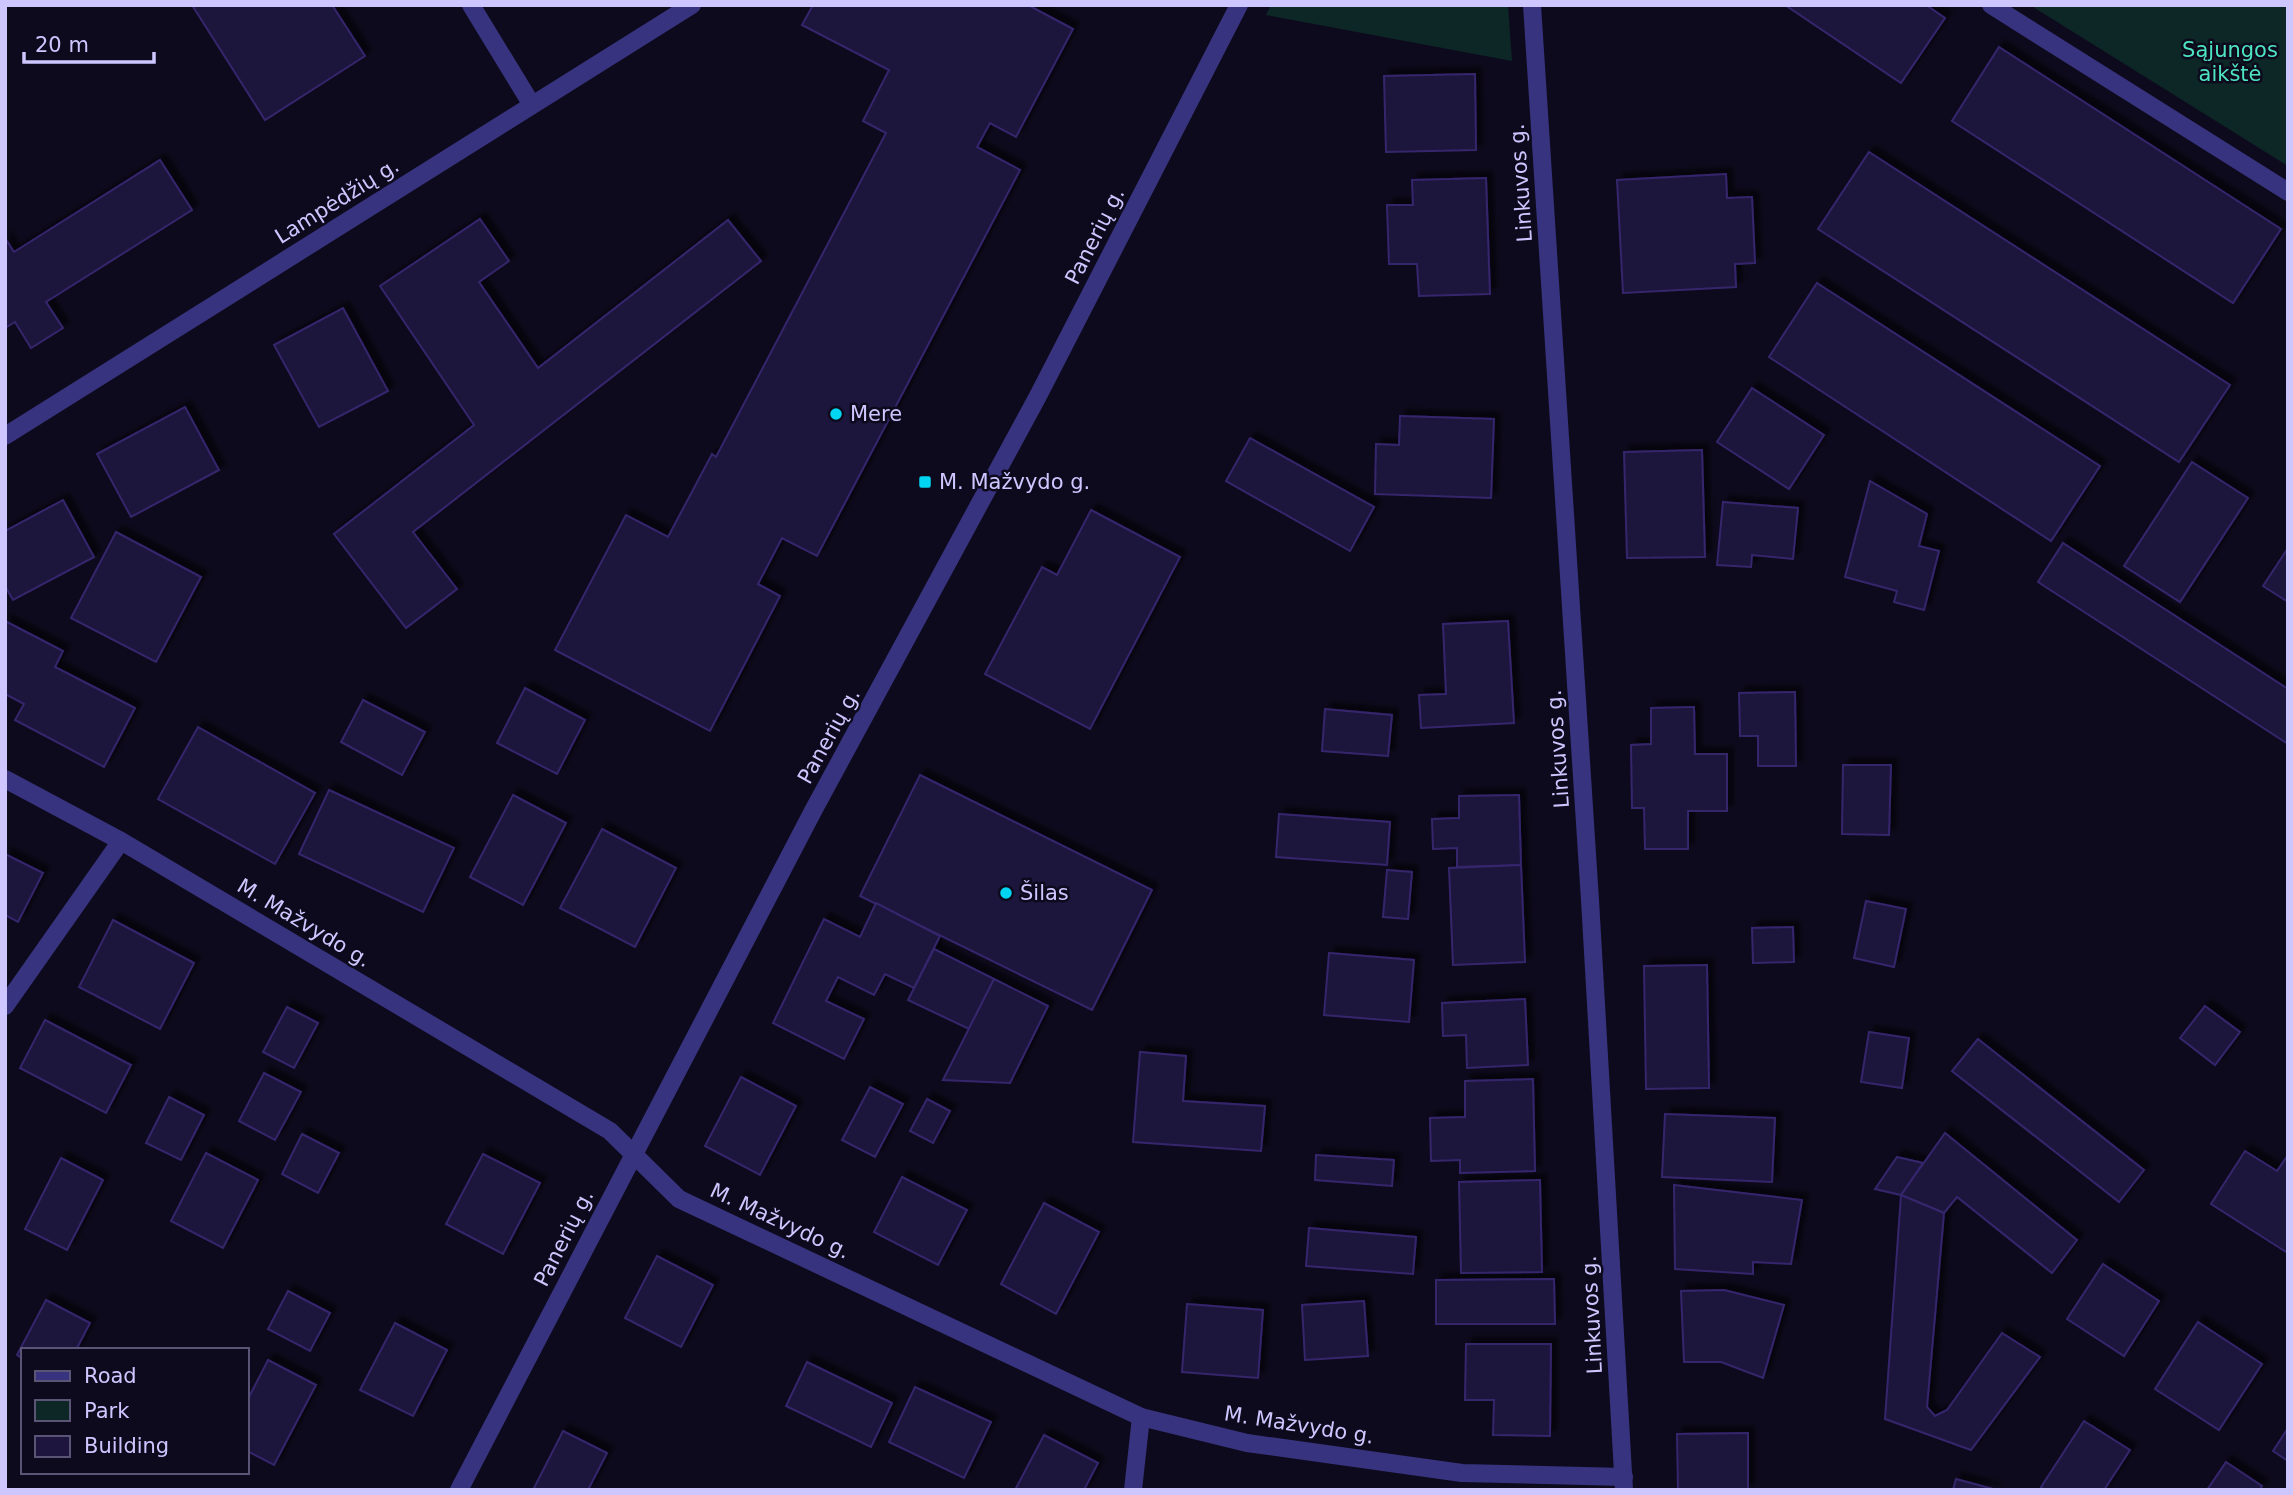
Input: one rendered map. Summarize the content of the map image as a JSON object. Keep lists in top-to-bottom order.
{
  "streets": {
    "street": [
      "Linkuvos g.",
      "Lampėdžių g.",
      "Panerių g.",
      "M. Mažvydo g."
    ]
  },
  "crossings": [
    ["Linkuvos g.", "M. Mažvydo g."],
    ["Panerių g.", "M. Mažvydo g."]
  ],
  "parks": ["Sąjungos aikštė"],
  "places": {
    "other": ["Mere", "Šilas"],
    "transit": ["M. Mažvydo g."]
  },
  "legend": ["Road", "Park", "Building"],
  "scale_bar": "20 m"
}
